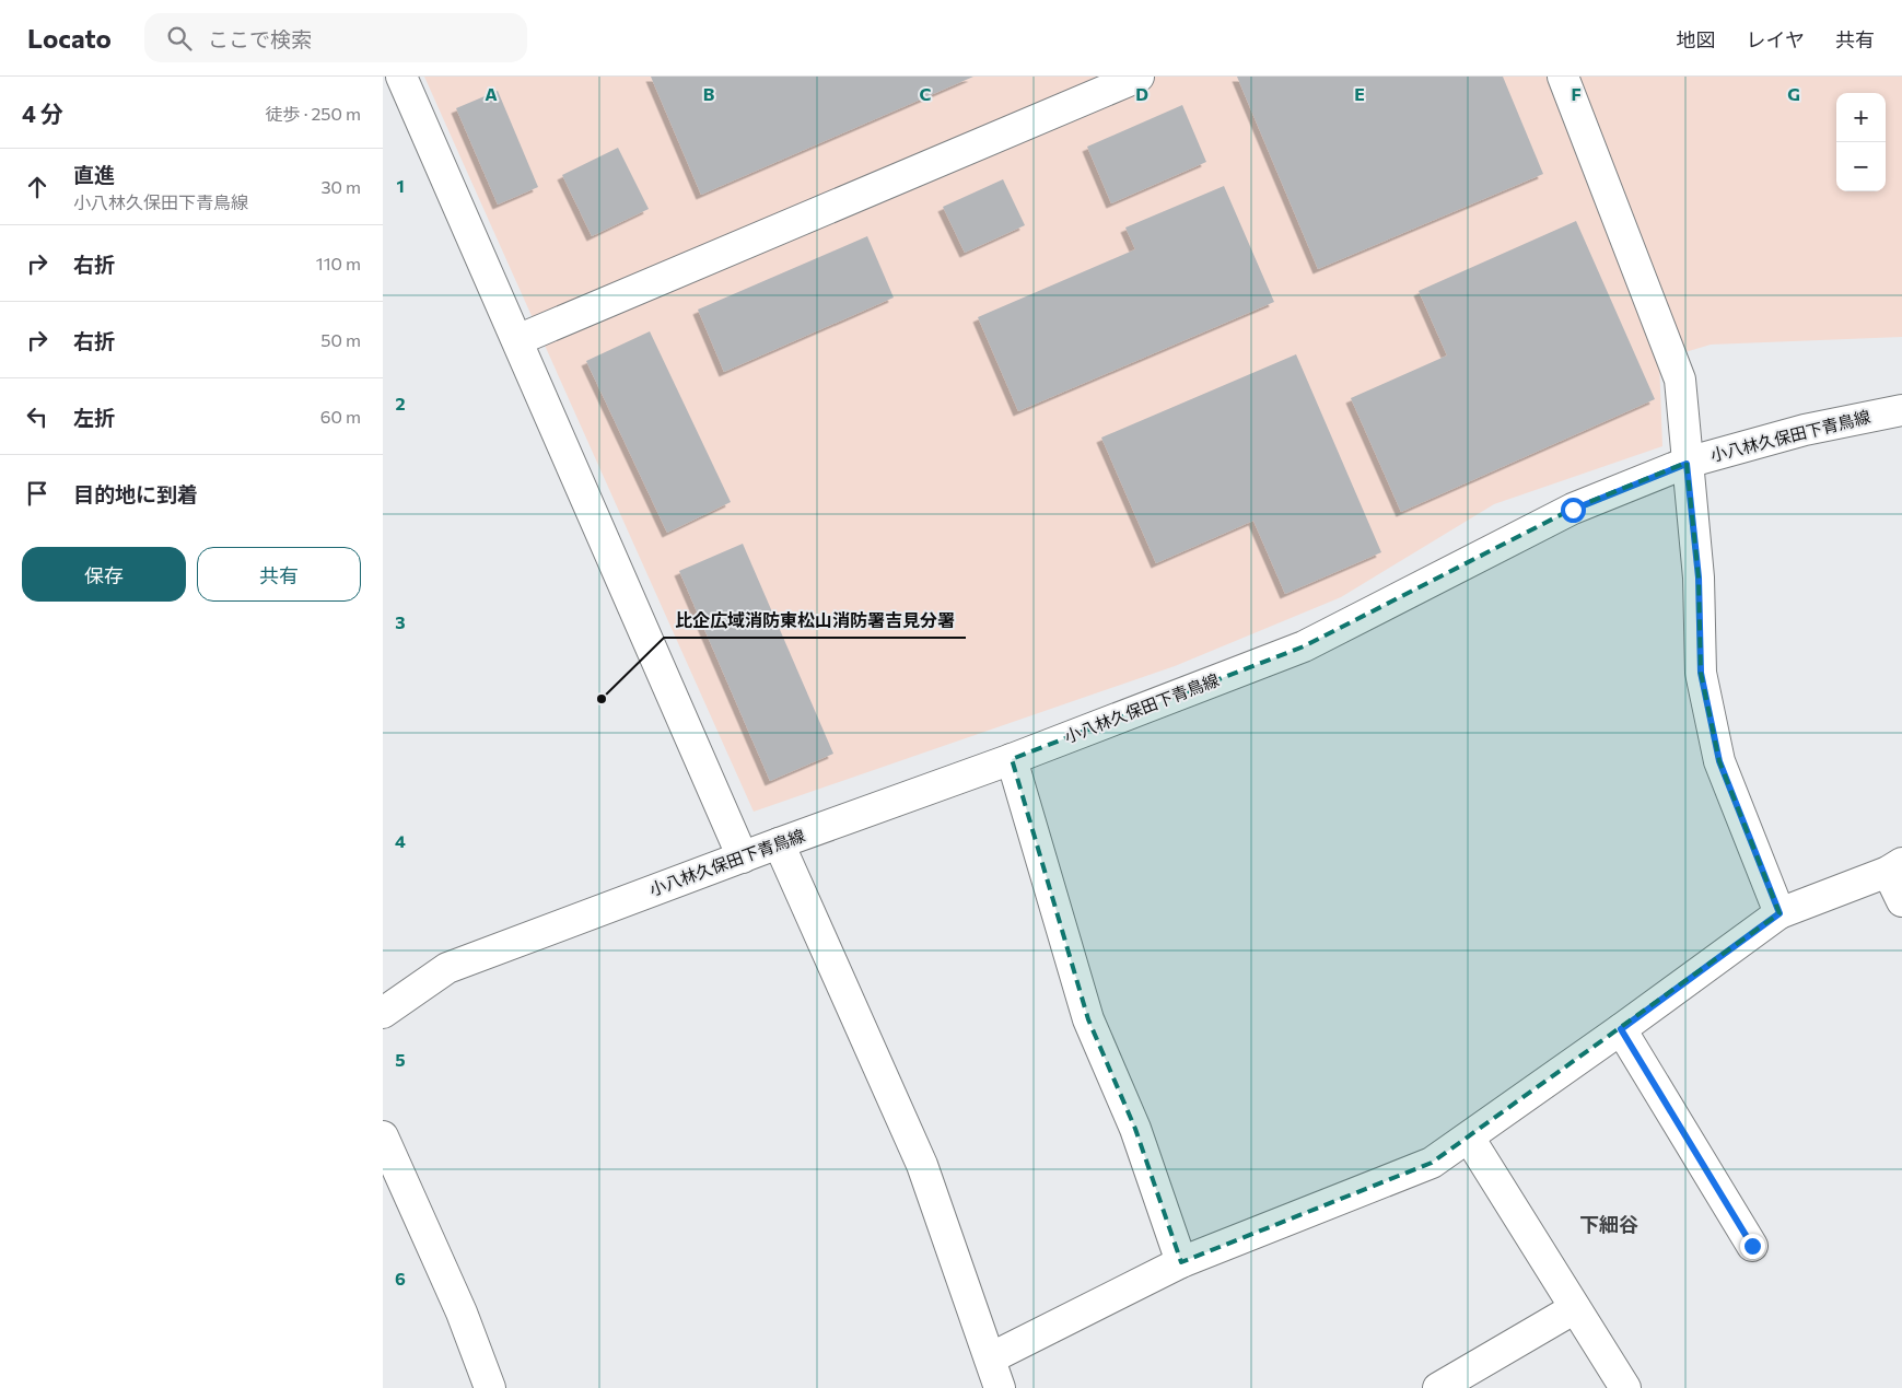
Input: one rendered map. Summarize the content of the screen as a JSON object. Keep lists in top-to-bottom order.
{
  "streets": {
    "street": ["小八林久保田下青鳥線"]
  },
  "districts": ["下細谷"],
  "places": ["比企広域消防東松山消防署吉見分署"],
  "page": {
    "header": "Locato",
    "search": "ここで検索",
    "nav": ["地図", "レイヤ", "共有"],
    "heading": ["4 分", "徒歩 · 250 m"],
    "map_buttons": ["+", "−"],
    "list": [
      ["直進", "小八林久保田下青鳥線", "30 m"],
      ["右折", "110 m"],
      ["右折", "50 m"],
      ["左折", "60 m"],
      "目的地に到着"
    ],
    "buttons": ["保存", "共有"]
  },
  "grid": {
    "columns": [
      "A",
      "B",
      "C",
      "D",
      "E",
      "F",
      "G"
    ],
    "rows": [
      "1",
      "2",
      "3",
      "4",
      "5",
      "6"
    ]
  }
}
